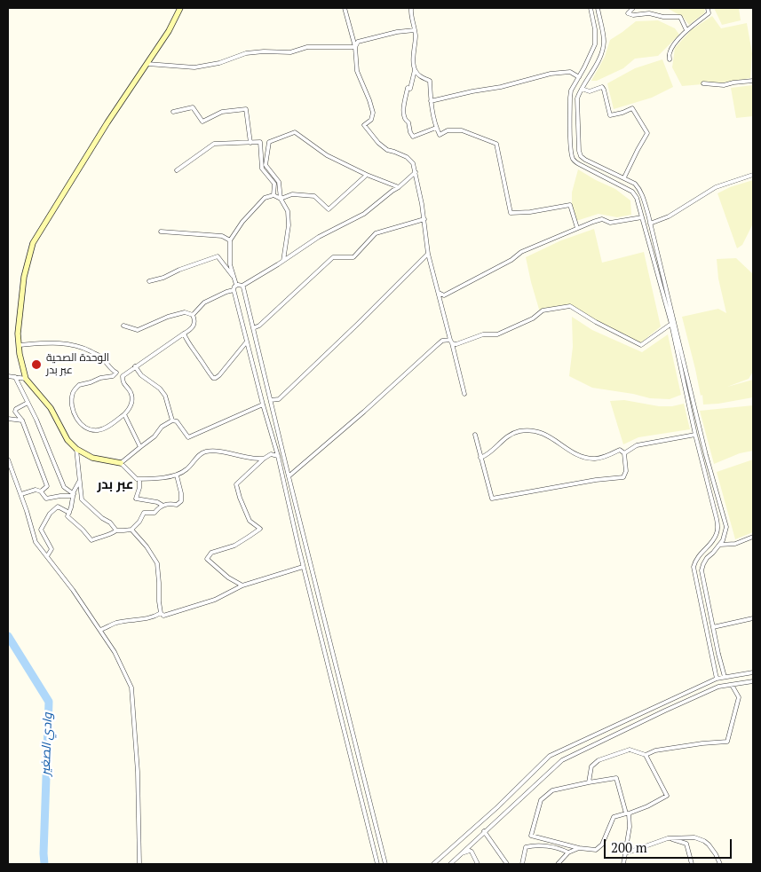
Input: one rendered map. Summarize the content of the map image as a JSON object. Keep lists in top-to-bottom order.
{
  "districts": ["عبر بدر"],
  "water": ["وادي الصغير"],
  "places": ["الوحدة الصحية عبر بدر"],
  "scale_bar": "200 m"
}
